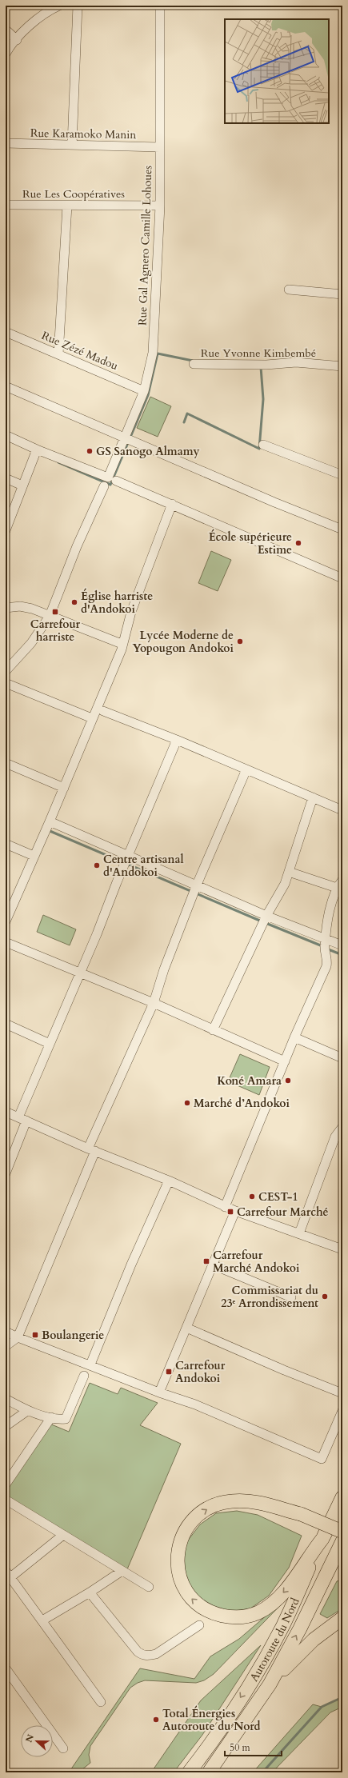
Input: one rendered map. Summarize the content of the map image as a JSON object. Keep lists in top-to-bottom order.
{
  "streets": {
    "highway": ["Autoroute du Nord"],
    "street": [
      "Rue Karamoko Manin",
      "Rue Les Coopératives",
      "Rue Gal Agnero Camille Lohoues",
      "Rue Zézé Madou",
      "Rue Yvonne Kimbembé"
    ]
  },
  "crossings": [
    ["Rue Karamoko Manin", "Rue Gal Agnero Camille Lohoues"],
    ["Rue Les Coopératives", "Rue Gal Agnero Camille Lohoues"],
    ["Rue Gal Agnero Camille Lohoues", "Rue Zézé Madou"]
  ],
  "places": {
    "other": [
      "GS Sanogo Almamy",
      "École supérieure Estime",
      "Église harriste d'Andokoi",
      "Lycée Moderne de Yopougon Andokoi",
      "Centre artisanal d'Andokoi",
      "Koné Amara",
      "Marché d’Andokoi",
      "CEST-1",
      "Commissariat du 23ᵉ Arrondissement",
      "Total Énergies Autoroute du Nord"
    ],
    "transit": [
      "Carrefour harriste",
      "Carrefour Marché",
      "Carrefour Marché Andokoi",
      "Boulangerie",
      "Carrefour Andokoi"
    ]
  },
  "scale_bar": "50 m",
  "north": "left"
}
